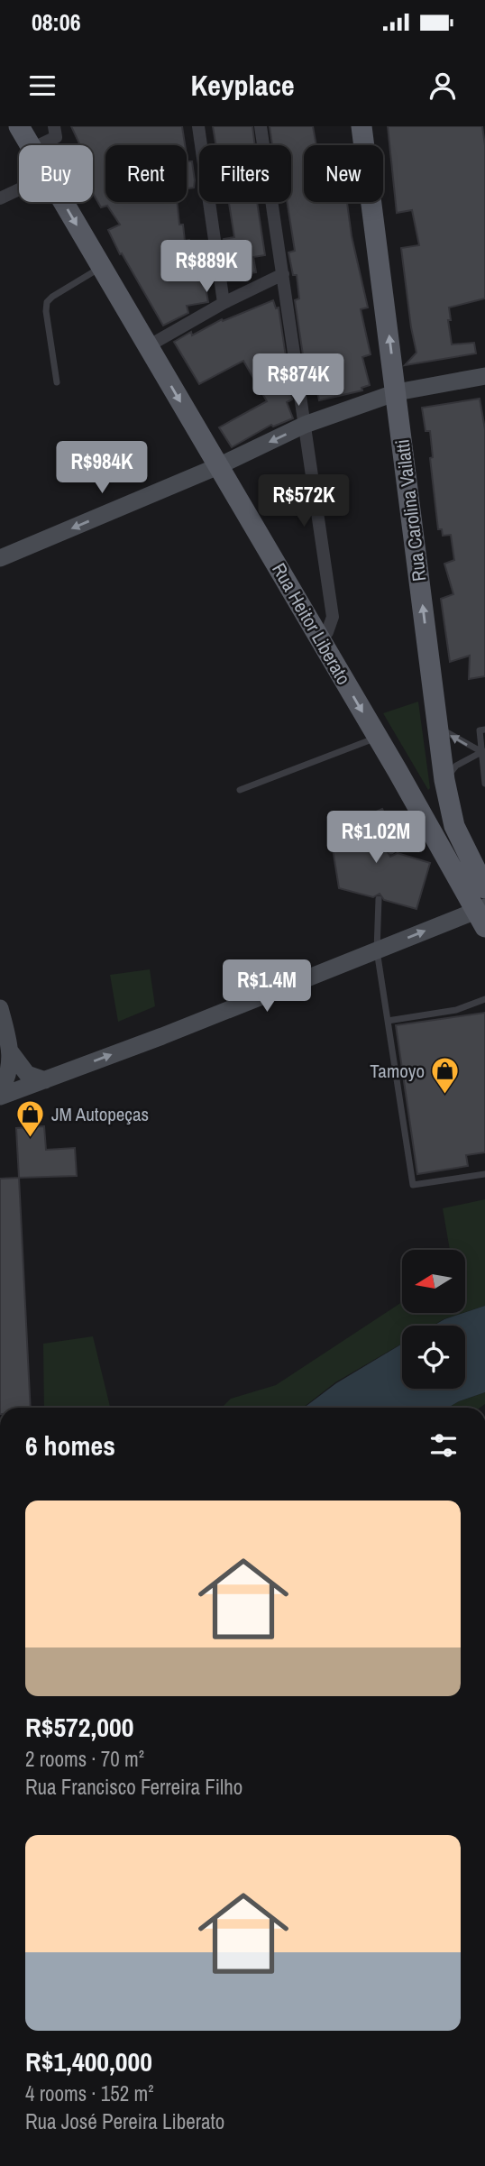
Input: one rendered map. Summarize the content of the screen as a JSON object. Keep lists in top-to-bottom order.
{
  "streets": {
    "main road": ["Rua Carolina Vailatti", "Rua Heitor Liberato"]
  },
  "one_way": ["Rua Carolina Vailatti", "Rua Heitor Liberato"],
  "places": {
    "shop": ["Tamoyo", "JM Autopeças"]
  },
  "north": "left",
  "page": {
    "status": "08:06",
    "header": "Keyplace",
    "chip": [
      "Buy",
      "Rent",
      "Filters",
      "New"
    ],
    "price": [
      "R$889K",
      "R$874K",
      "R$984K",
      "R$572K",
      "R$1.02M",
      "R$1.4M"
    ],
    "heading": "6 homes",
    "list": [
      {
        "name": "R$572,000",
        "note": "2 rooms · 70 m² · Rua Francisco Ferreira Filho"
      },
      {
        "name": "R$1,400,000",
        "note": "4 rooms · 152 m² · Rua José Pereira Liberato"
      }
    ]
  }
}
